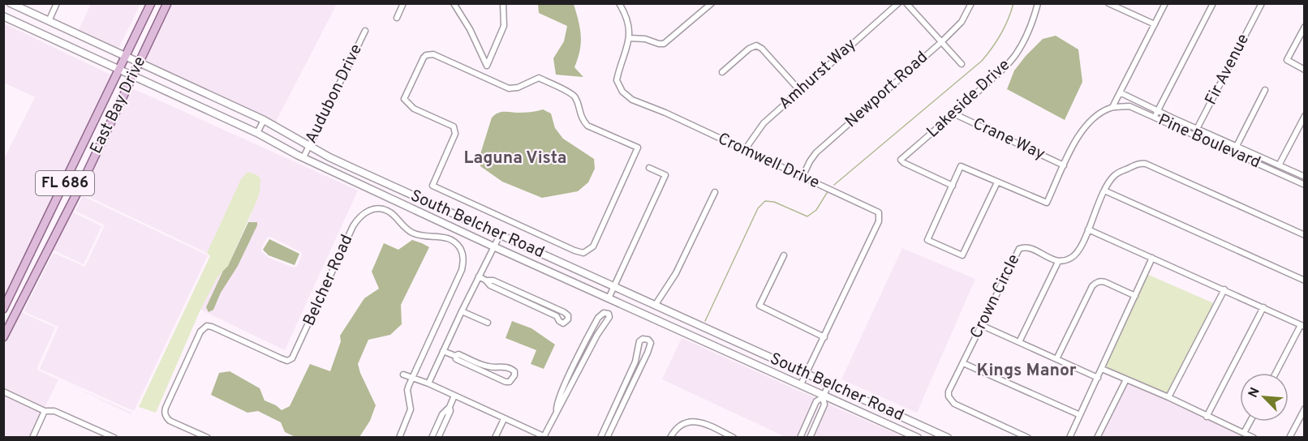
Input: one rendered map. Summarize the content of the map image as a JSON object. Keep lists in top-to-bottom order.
{
  "streets": {
    "main road": ["East Bay Drive", "FL 686", "South Belcher Road"],
    "street": [
      "Fir Avenue",
      "Amhurst Way",
      "Newport Road",
      "Audubon Drive",
      "Lakeside Drive",
      "Crane Way",
      "Pine Boulevard",
      "Cromwell Drive",
      "Belcher Road",
      "Crown Circle"
    ]
  },
  "crossings": [
    ["Fir Avenue", "Pine Boulevard"],
    ["Amhurst Way", "Cromwell Drive"],
    ["Newport Road", "Cromwell Drive"],
    ["Audubon Drive", "South Belcher Road"],
    ["Lakeside Drive", "Crane Way"],
    ["East Bay Drive", "South Belcher Road"]
  ],
  "districts": ["Laguna Vista", "Kings Manor"],
  "north": "top left"
}
